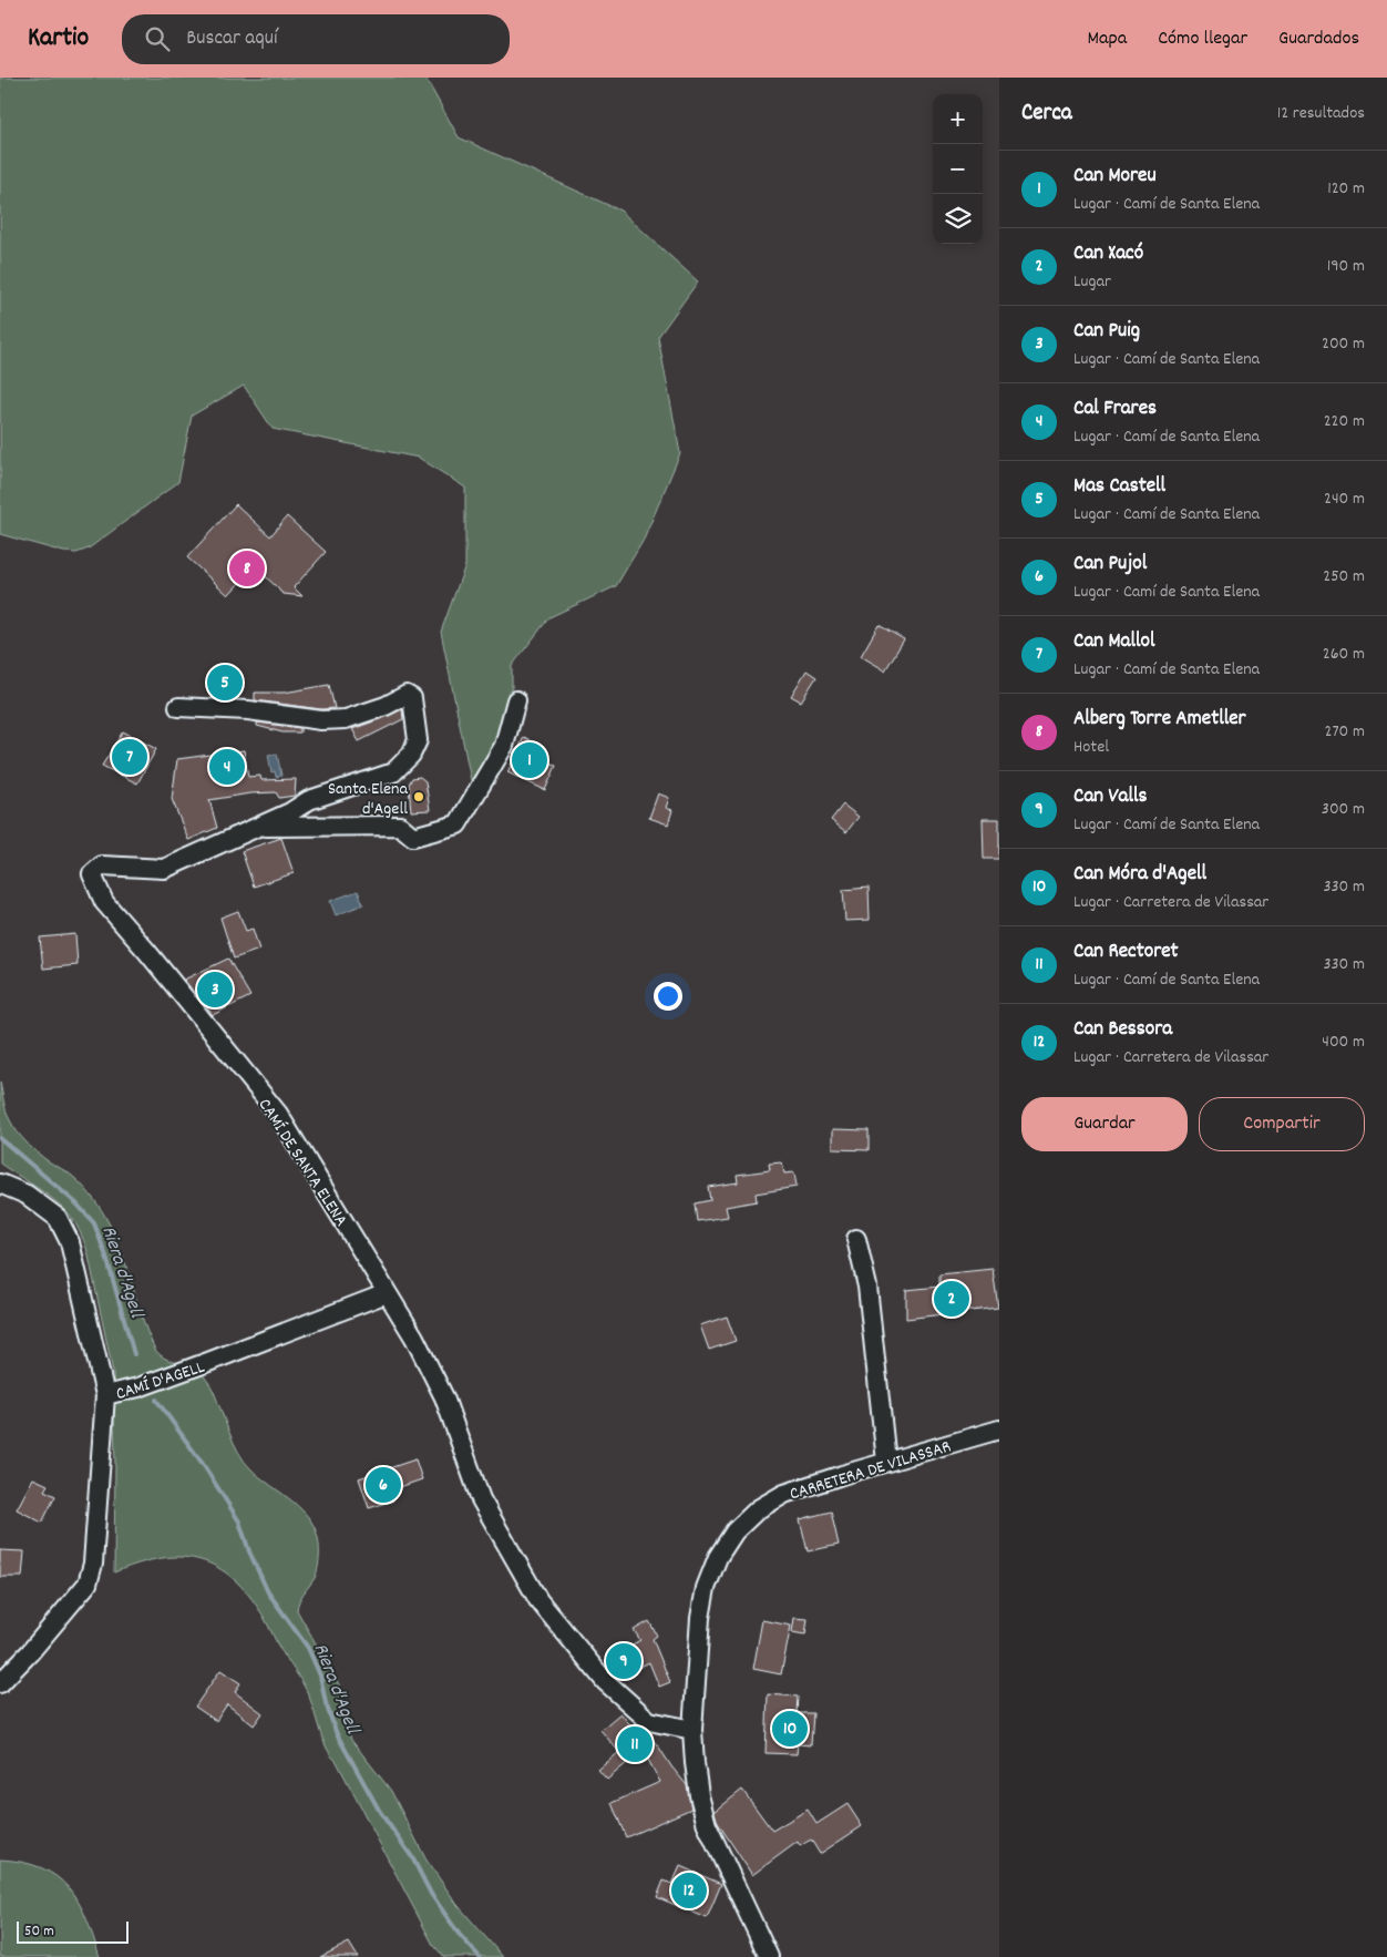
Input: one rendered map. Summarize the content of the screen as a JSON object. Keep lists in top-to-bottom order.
{
  "streets": {
    "street": ["CAMÍ DE SANTA ELENA", "CAMÍ D'AGELL", "CARRETERA DE VILASSAR"]
  },
  "crossings": [
    ["CAMÍ DE SANTA ELENA", "CAMÍ D'AGELL"],
    ["CAMÍ DE SANTA ELENA", "CARRETERA DE VILASSAR"]
  ],
  "water": ["Riera d'Agell"],
  "places": ["Santa Elena d'Agell"],
  "scale_bar": "50 m",
  "page": {
    "header": "Kartio",
    "search": "Buscar aquí",
    "nav": ["Mapa", "Cómo llegar", "Guardados"],
    "heading": ["Cerca", "12 resultados"],
    "map_buttons": ["+", "−"],
    "list": [
      {
        "mark": "1",
        "name": "Can Moreu",
        "note": "Lugar · Camí de Santa Elena",
        "value": "120 m"
      },
      {
        "mark": "2",
        "name": "Can Xacó",
        "note": "Lugar",
        "value": "190 m"
      },
      {
        "mark": "3",
        "name": "Can Puig",
        "note": "Lugar · Camí de Santa Elena",
        "value": "200 m"
      },
      {
        "mark": "4",
        "name": "Cal Frares",
        "note": "Lugar · Camí de Santa Elena",
        "value": "220 m"
      },
      {
        "mark": "5",
        "name": "Mas Castell",
        "note": "Lugar · Camí de Santa Elena",
        "value": "240 m"
      },
      {
        "mark": "6",
        "name": "Can Pujol",
        "note": "Lugar · Camí de Santa Elena",
        "value": "250 m"
      },
      {
        "mark": "7",
        "name": "Can Mallol",
        "note": "Lugar · Camí de Santa Elena",
        "value": "260 m"
      },
      {
        "mark": "8",
        "name": "Alberg Torre Ametller",
        "note": "Hotel",
        "value": "270 m"
      },
      {
        "mark": "9",
        "name": "Can Valls",
        "note": "Lugar · Camí de Santa Elena",
        "value": "300 m"
      },
      {
        "mark": "10",
        "name": "Can Móra d'Agell",
        "note": "Lugar · Carretera de Vilassar",
        "value": "330 m"
      },
      {
        "mark": "11",
        "name": "Can Rectoret",
        "note": "Lugar · Camí de Santa Elena",
        "value": "330 m"
      },
      {
        "mark": "12",
        "name": "Can Bessora",
        "note": "Lugar · Carretera de Vilassar",
        "value": "400 m"
      }
    ],
    "pins": [
      "8",
      "5",
      "7",
      "1",
      "4",
      "3",
      "2",
      "6",
      "9",
      "10",
      "11",
      "12"
    ],
    "buttons": ["Guardar", "Compartir"],
    "scale": "50 m"
  }
}
